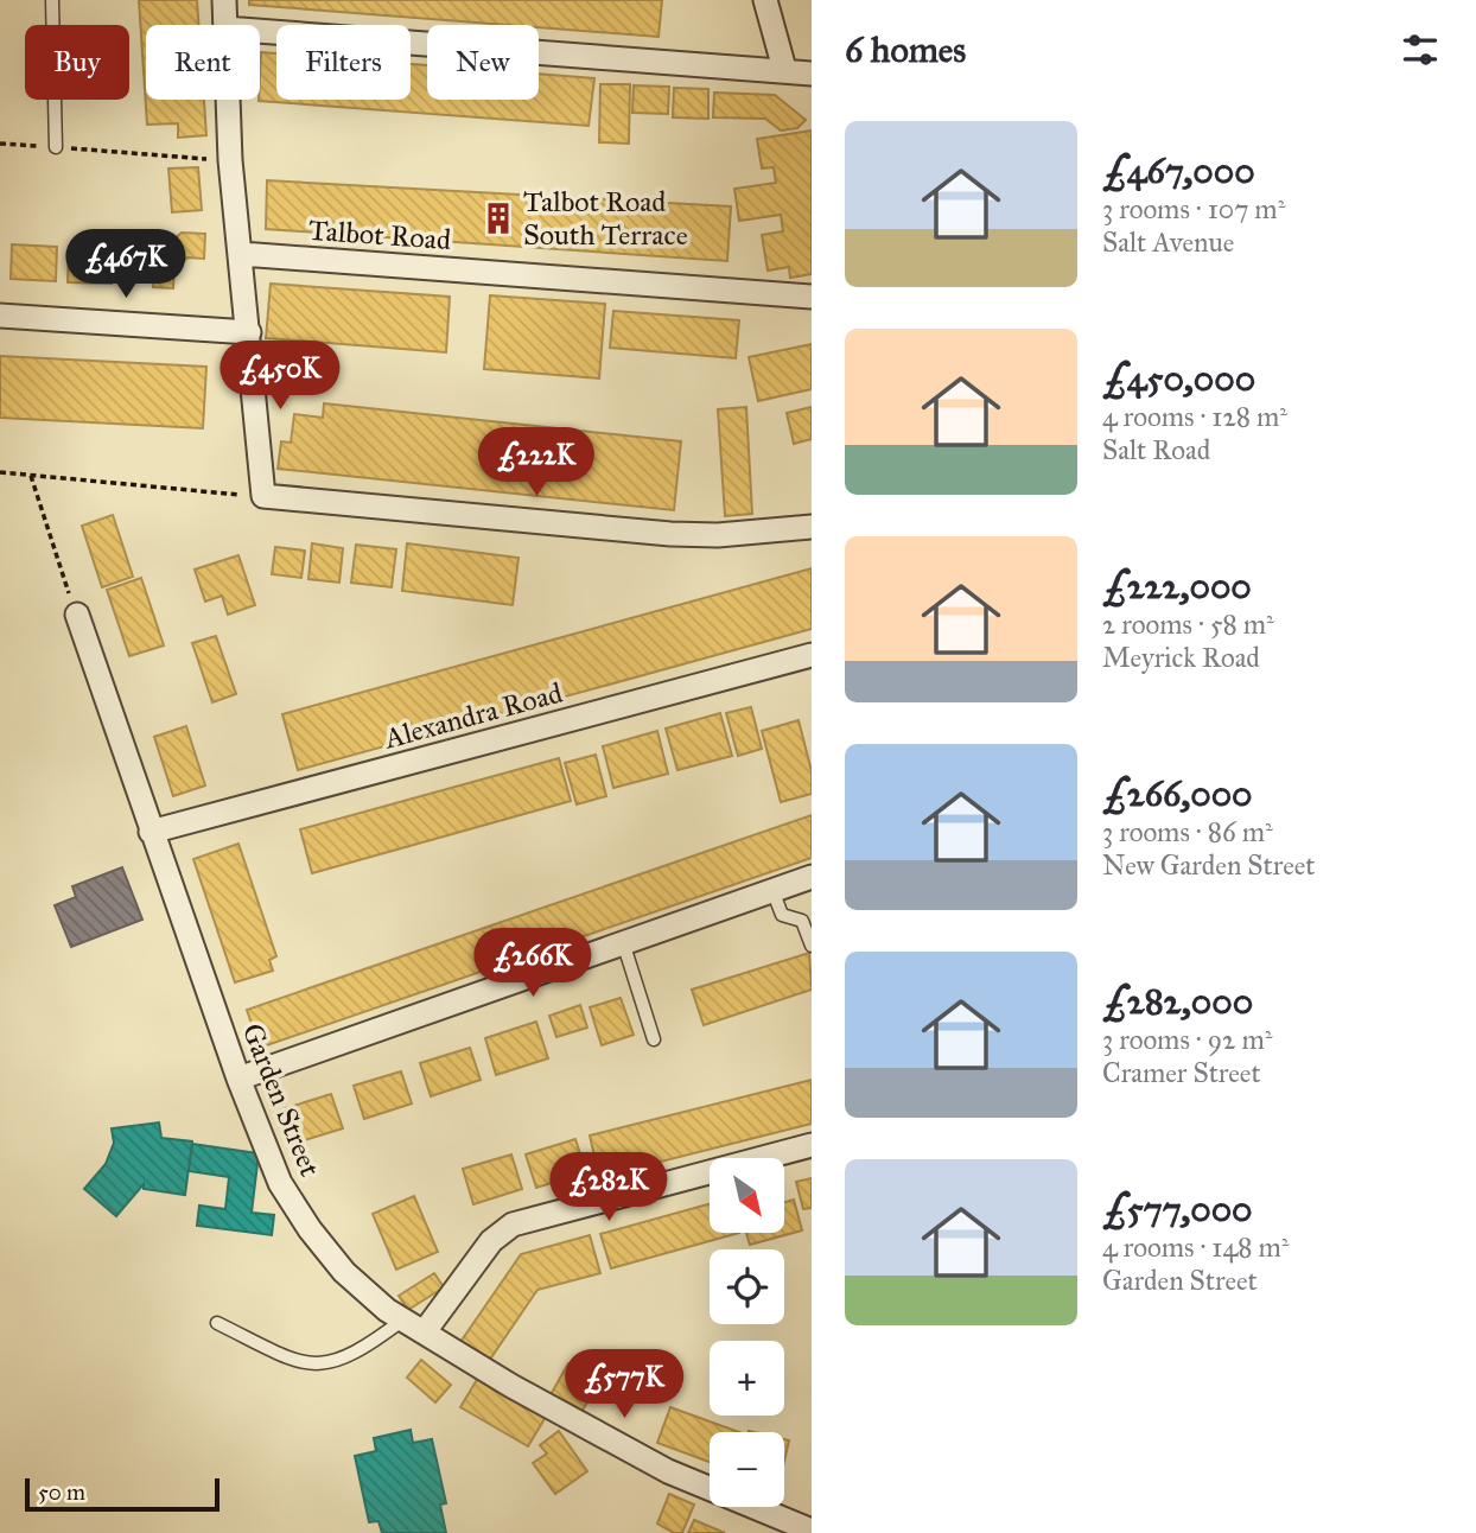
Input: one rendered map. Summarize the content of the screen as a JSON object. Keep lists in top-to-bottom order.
{
  "streets": {
    "street": ["Talbot Road", "Alexandra Road", "Garden Street"]
  },
  "crossings": [
    ["Alexandra Road", "Garden Street"]
  ],
  "places": {
    "building": ["Talbot Road South Terrace"]
  },
  "scale_bar": "50 m",
  "north": "bottom right",
  "page": {
    "heading": "6 homes",
    "chip": [
      "Buy",
      "Rent",
      "Filters",
      "New"
    ],
    "list": [
      {
        "name": "£467,000",
        "note": "3 rooms · 107 m² · Salt Avenue"
      },
      {
        "name": "£450,000",
        "note": "4 rooms · 128 m² · Salt Road"
      },
      {
        "name": "£222,000",
        "note": "2 rooms · 58 m² · Meyrick Road"
      },
      {
        "name": "£266,000",
        "note": "3 rooms · 86 m² · New Garden Street"
      },
      {
        "name": "£282,000",
        "note": "3 rooms · 92 m² · Cramer Street"
      },
      {
        "name": "£577,000",
        "note": "4 rooms · 148 m² · Garden Street"
      }
    ],
    "price": [
      "£467K",
      "£450K",
      "£222K",
      "£266K",
      "£282K",
      "£577K"
    ],
    "map_buttons": ["+", "−"],
    "scale": "50 m"
  }
}
